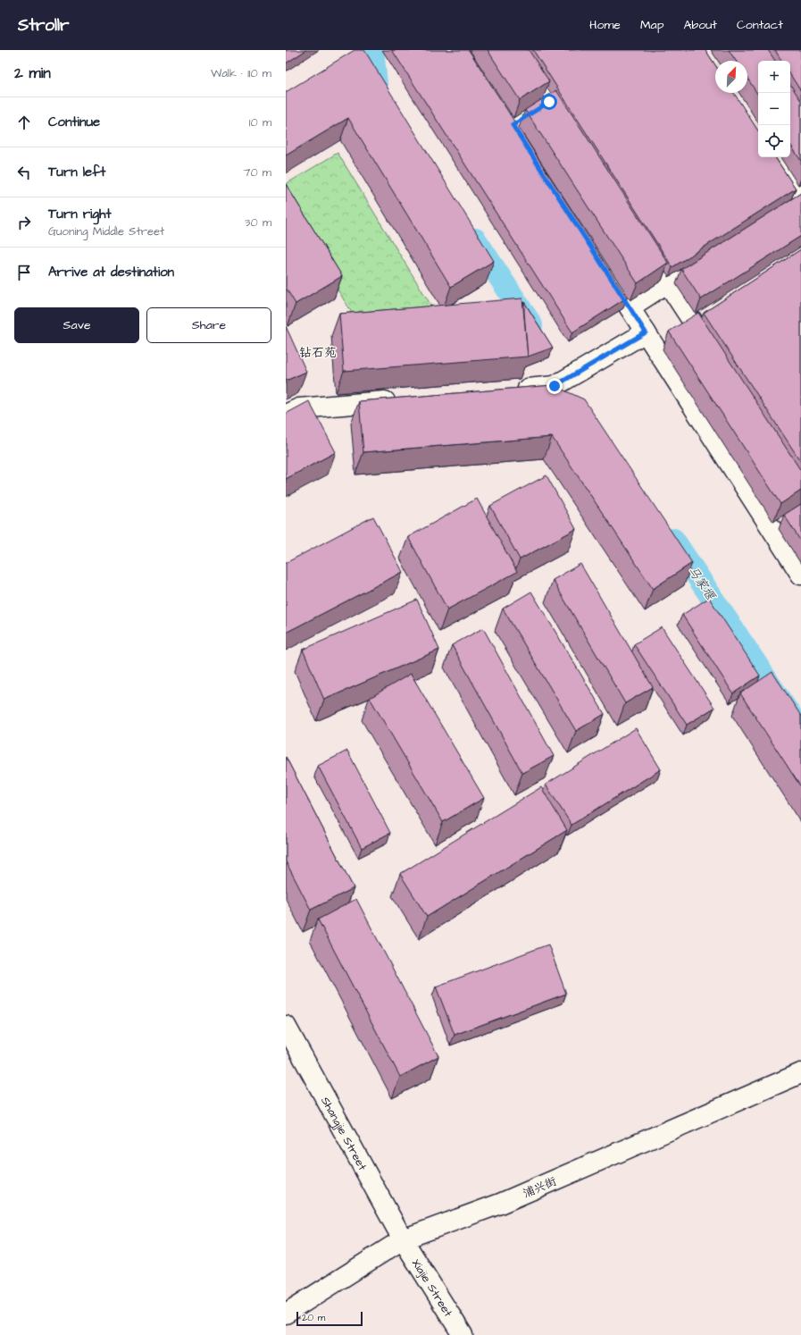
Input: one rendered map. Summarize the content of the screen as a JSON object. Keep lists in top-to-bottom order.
{
  "streets": {
    "street": ["Shangjie Street", "浦兴街", "Xiajie Street"]
  },
  "crossings": [
    ["Shangjie Street", "浦兴街"],
    ["Shangjie Street", "Xiajie Street"],
    ["浦兴街", "Xiajie Street"]
  ],
  "districts": ["钻石苑"],
  "water": ["马家堰"],
  "scale_bar": "20 m",
  "north": "top right",
  "page": {
    "header": "Strollr",
    "nav": [
      "Home",
      "Map",
      "About",
      "Contact"
    ],
    "heading": ["2 min", "Walk · 110 m"],
    "map_buttons": ["+", "−"],
    "list": [
      ["Continue", "10 m"],
      ["Turn left", "70 m"],
      ["Turn right", "Guoning Middle Street", "30 m"],
      "Arrive at destination"
    ],
    "buttons": ["Save", "Share"],
    "scale": "20 m"
  }
}
